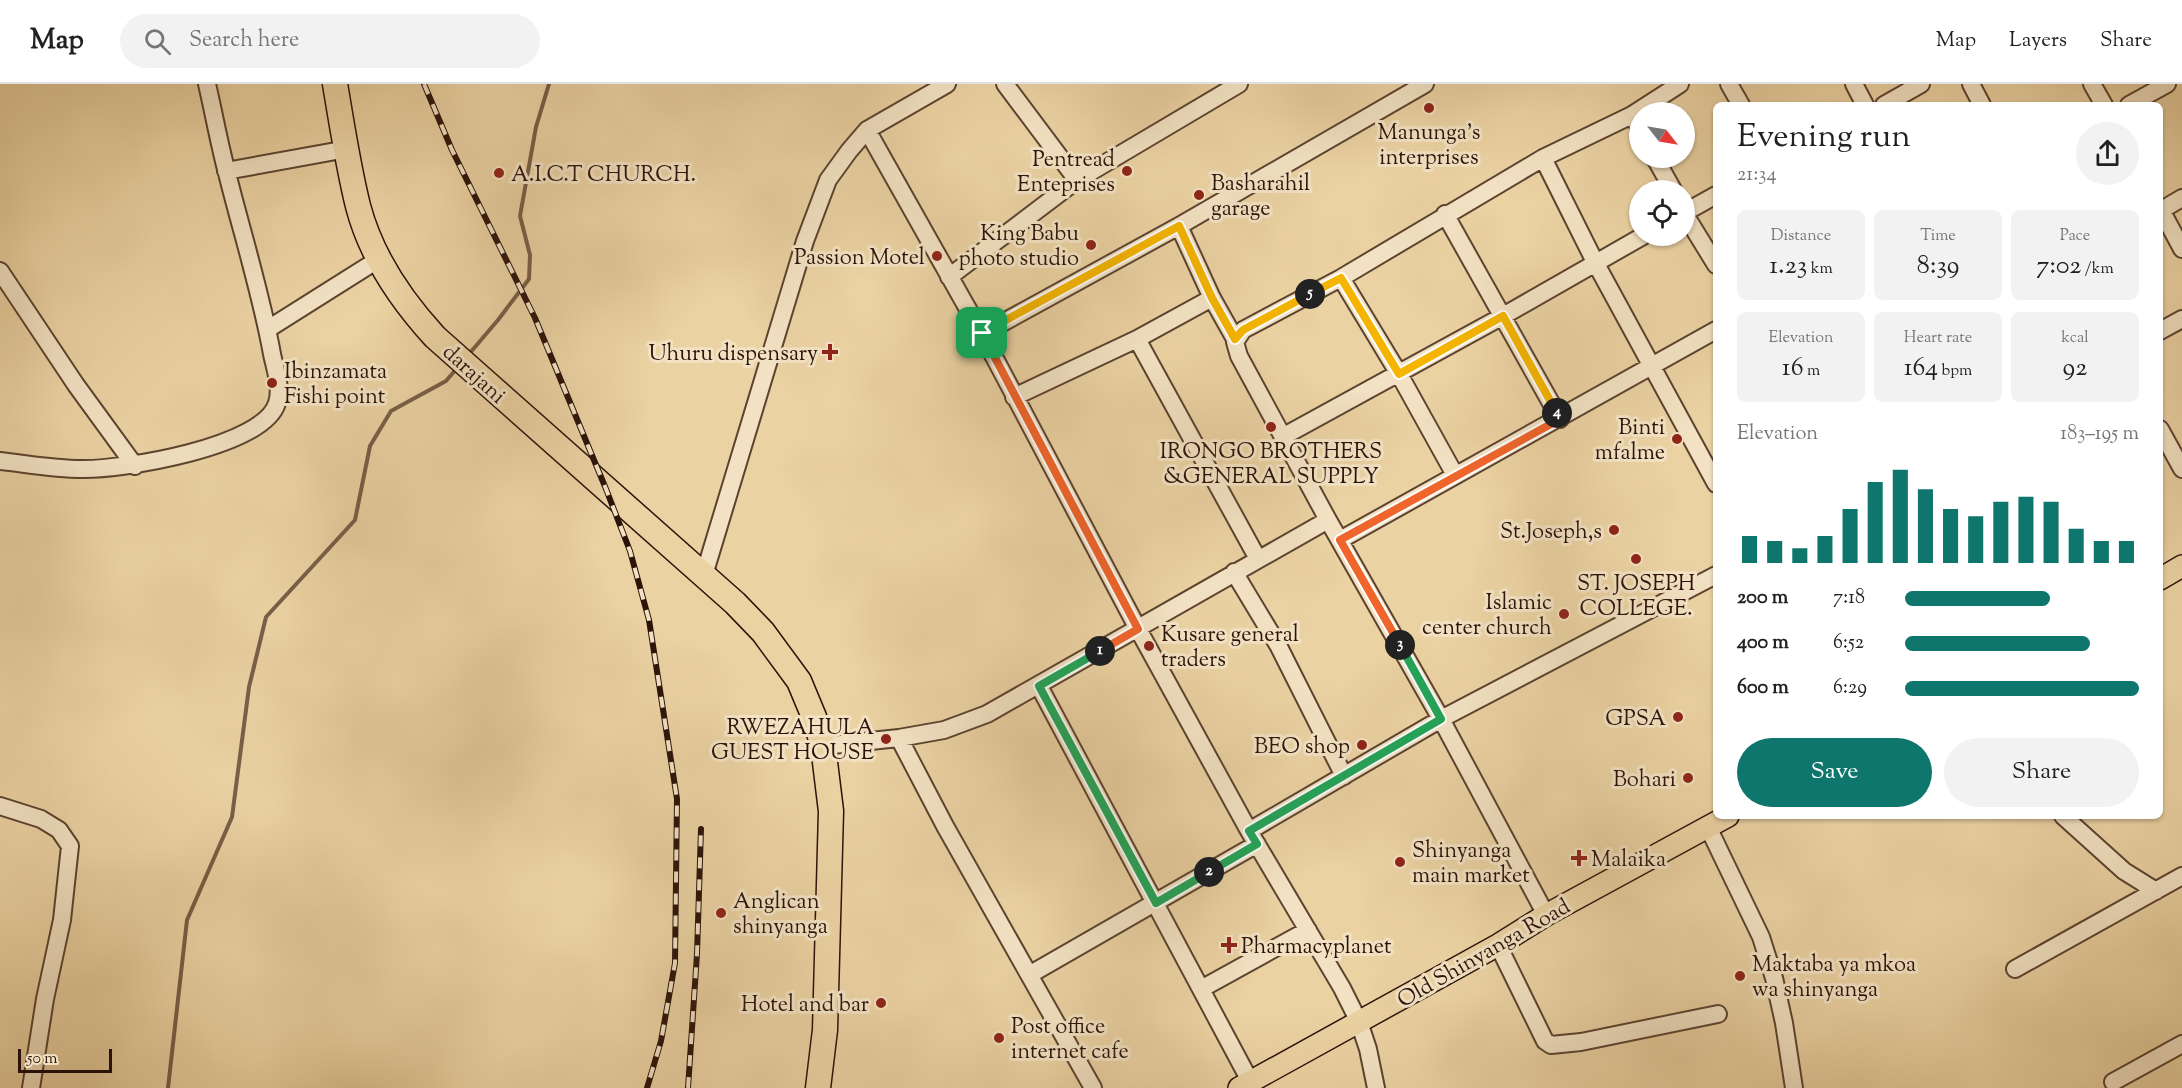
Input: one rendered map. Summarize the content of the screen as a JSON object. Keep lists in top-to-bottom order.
{
  "streets": {
    "highway": ["darajani"],
    "main road": ["Old Shinyanga Road"]
  },
  "places": {
    "other": [
      "Manunga's interprises",
      "Pentread Enteprises",
      "A.I.C.T CHURCH.",
      "Basharahil garage",
      "King Babu photo studio",
      "Passion Motel",
      "Ibinzamata Fishi point",
      "IRONGO BROTHERS &GENERAL SUPPLY",
      "Binti mfalme",
      "St.Joseph,s",
      "ST. JOSEPH COLLEGE.",
      "Islamic center church",
      "Kusare general traders",
      "GPSA",
      "RWEZAHULA GUEST HOUSE",
      "BEO shop",
      "Bohari",
      "Shinyanga main market",
      "Anglican shinyanga",
      "Maktaba ya mkoa wa shinyanga",
      "Hotel and bar",
      "Post office internet cafe"
    ],
    "health": ["Uhuru dispensary", "Malaika", "Pharmacyplanet"]
  },
  "scale_bar": "50 m",
  "north": "bottom right",
  "page": {
    "header": "Map",
    "search": "Search here",
    "nav": ["Map", "Layers", "Share"],
    "heading": ["Evening run", "21:34"],
    "stats": [
      ["Distance", "1.23 km"],
      ["Time", "8:39"],
      ["Pace", "7:02 /km"],
      ["Elevation", "16 m"],
      ["Heart rate", "164 bpm"],
      ["kcal", "92"]
    ],
    "pins": [
      "5",
      "4",
      "3",
      "1",
      "2"
    ],
    "chart": ["Elevation", "183–195 m"],
    "list": [
      {
        "name": "200 m",
        "note": "7:18"
      },
      {
        "name": "400 m",
        "note": "6:52"
      },
      {
        "name": "600 m",
        "note": "6:29"
      }
    ],
    "buttons": ["Save", "Share"],
    "scale": "50 m"
  }
}
